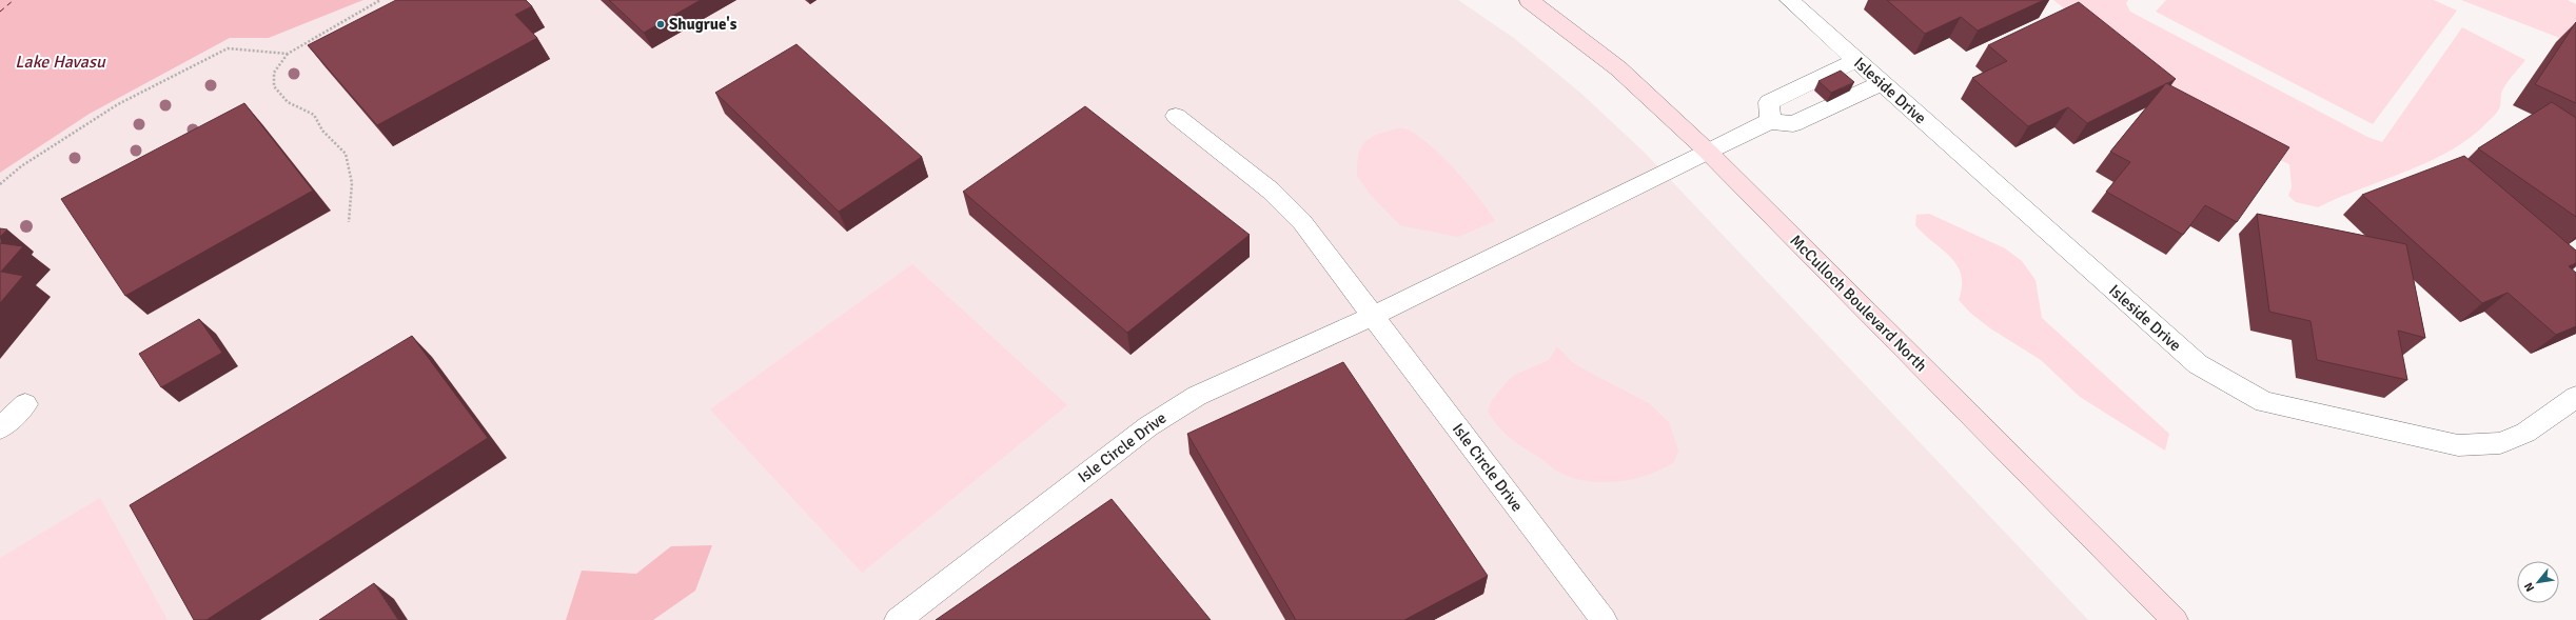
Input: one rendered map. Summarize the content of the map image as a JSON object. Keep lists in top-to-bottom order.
{
  "streets": {
    "street": ["Isleside Drive", "McCulloch Boulevard North", "Isle Circle Drive"]
  },
  "crossings": [
    ["McCulloch Boulevard North", "Isle Circle Drive"]
  ],
  "water": ["Lake Havasu"],
  "places": ["Shugrue's"],
  "north": "bottom left"
}
